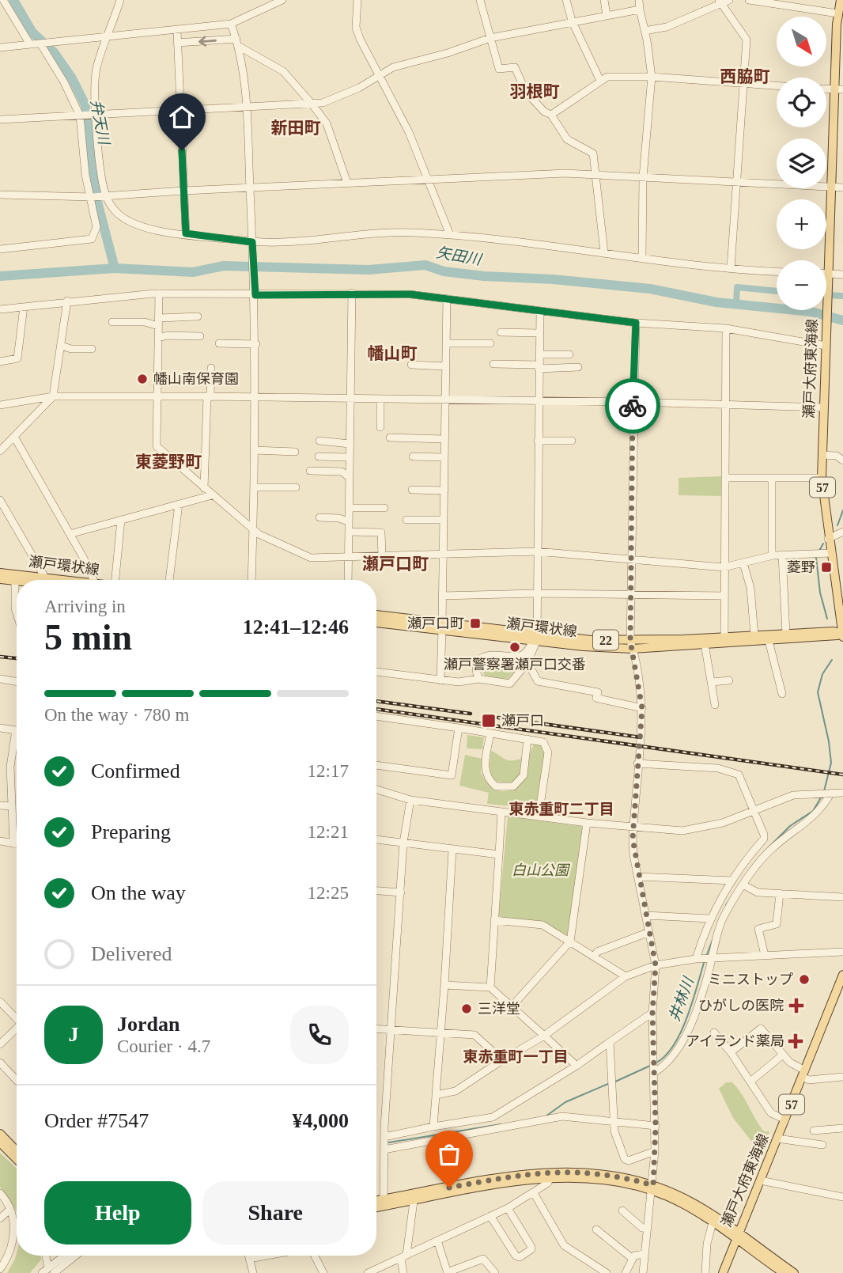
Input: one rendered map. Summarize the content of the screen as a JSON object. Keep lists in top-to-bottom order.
{
  "streets": {
    "main road": [
      "瀬戸大府東海線",
      "57",
      "瀬戸環状線",
      "22"
    ]
  },
  "crossings": [
    ["瀬戸大府東海線", "瀬戸環状線"]
  ],
  "districts": [
    "西脇町",
    "羽根町",
    "新田町",
    "幡山町",
    "東菱野町",
    "瀬戸口町",
    "東赤重町二丁目",
    "東赤重町一丁目"
  ],
  "water": ["弁天川", "矢田川", "井林川"],
  "parks": ["白山公園"],
  "places": {
    "other": [
      "幡山南保育園",
      "瀬戸警察署瀬戸口交番",
      "ミニストップ",
      "三洋堂"
    ],
    "transit": ["菱野", "瀬戸口町", "瀬戸口"],
    "health": ["ひがしの医院", "アイランド薬局"]
  },
  "north": "bottom right",
  "page": {
    "map_buttons": ["+", "−"],
    "heading": ["5 min", "Arriving in", "12:41–12:46"],
    "panel": [
      "Jordan",
      "Courier · 4.7",
      "Order #7547",
      "¥4,000"
    ],
    "bar": "On the way · 780 m",
    "list": [
      ["Confirmed", "12:17"],
      ["Preparing", "12:21"],
      ["On the way", "12:25"],
      "Delivered"
    ],
    "round": "J",
    "buttons": ["Help", "Share"]
  }
}
